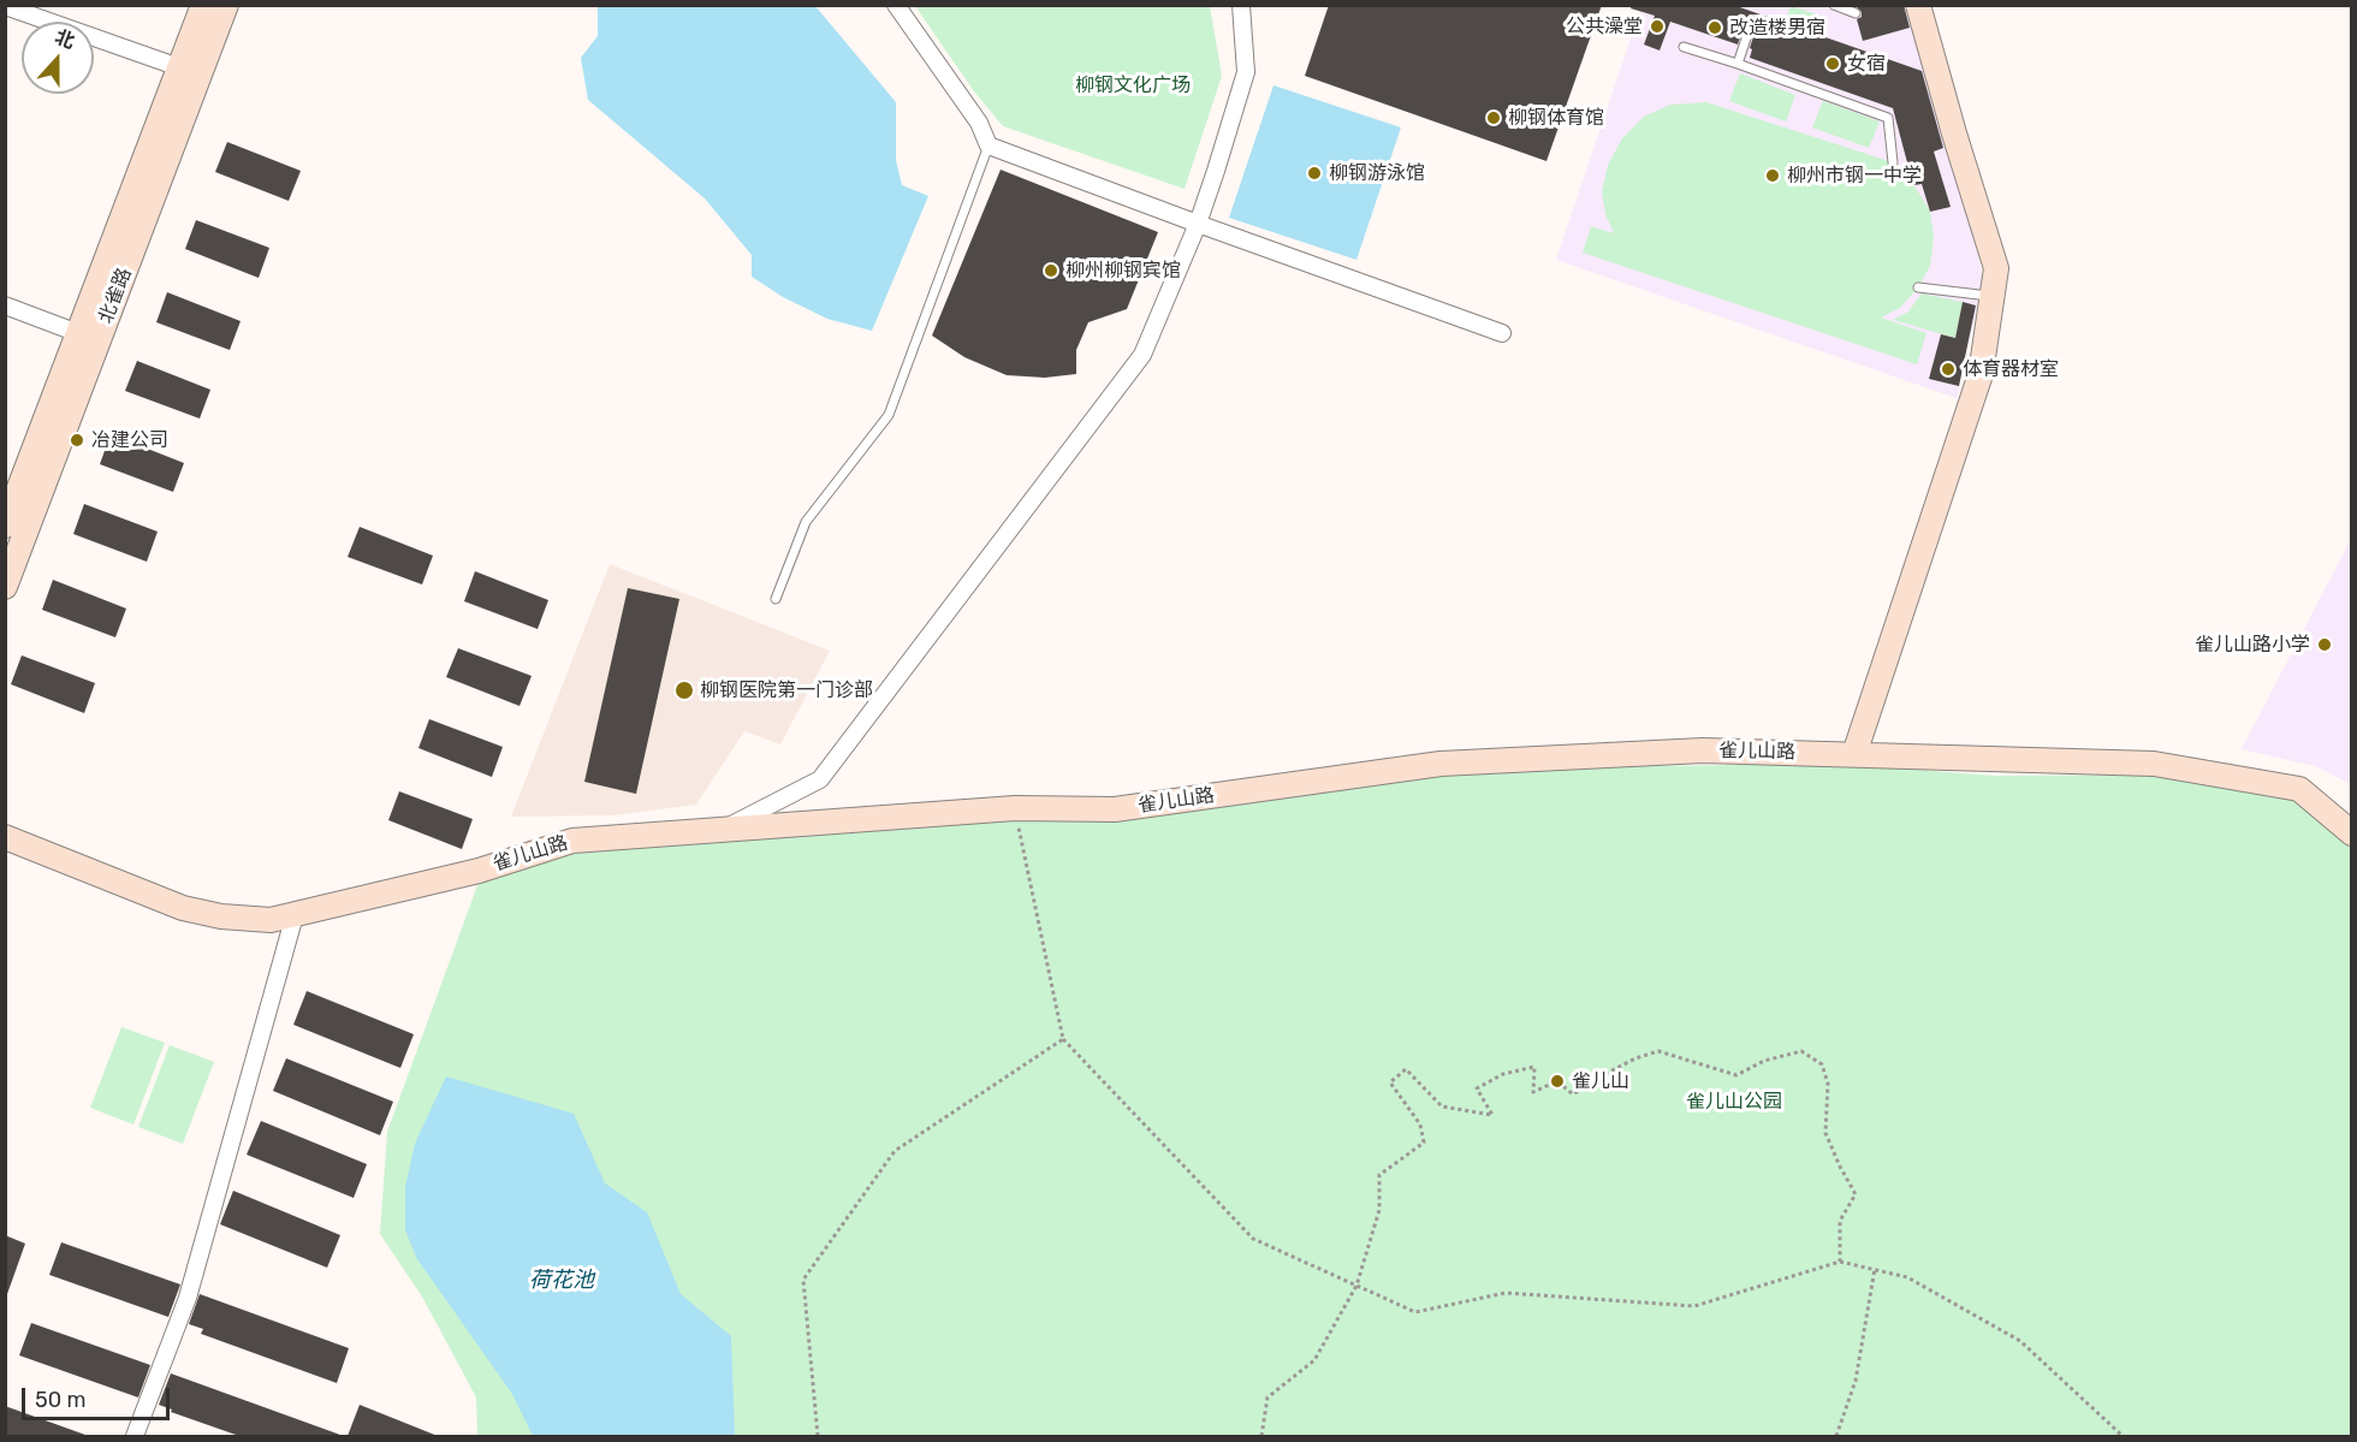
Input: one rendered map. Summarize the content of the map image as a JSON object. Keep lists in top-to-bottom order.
{
  "streets": {
    "street": ["北雀路", "雀儿山路"]
  },
  "water": ["荷花池"],
  "parks": ["柳钢文化广场", "雀儿山公园"],
  "places": [
    "公共澡堂",
    "改造楼男宿",
    "女宿",
    "柳钢体育馆",
    "柳钢游泳馆",
    "柳州市钢一中学",
    "柳州柳钢宾馆",
    "体育器材室",
    "冶建公司",
    "雀儿山路小学",
    "柳钢医院第一门诊部",
    "雀儿山"
  ],
  "scale_bar": "50 m",
  "north": "top"
}
